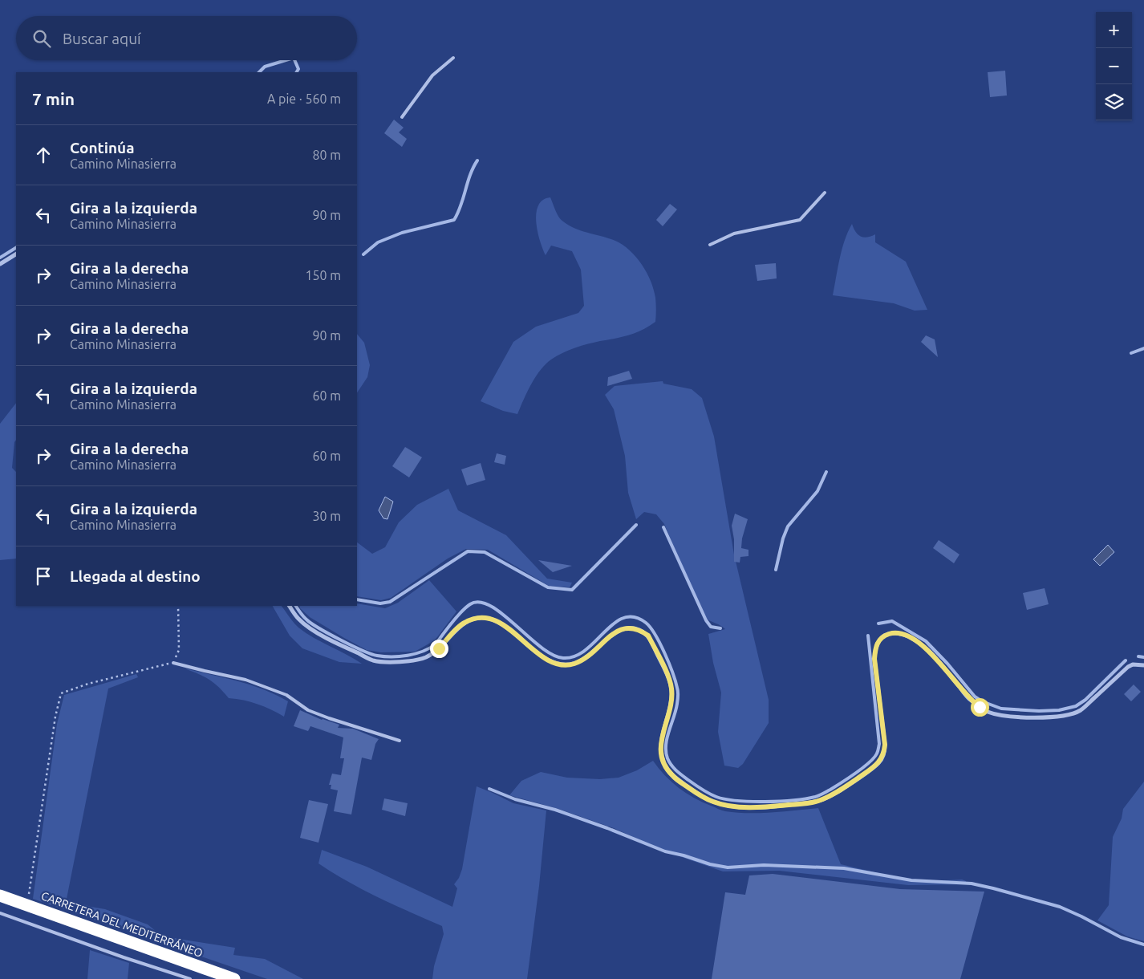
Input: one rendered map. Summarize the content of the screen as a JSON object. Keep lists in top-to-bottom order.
{
  "streets": {
    "highway": ["CARRETERA DEL MEDITERRÁNEO"]
  },
  "page": {
    "map_buttons": ["+", "−"],
    "search": "Buscar aquí",
    "heading": ["7 min", "A pie · 560 m"],
    "list": [
      ["Continúa", "Camino Minasierra", "80 m"],
      ["Gira a la izquierda", "Camino Minasierra", "90 m"],
      ["Gira a la derecha", "Camino Minasierra", "150 m"],
      ["Gira a la derecha", "Camino Minasierra", "90 m"],
      ["Gira a la izquierda", "Camino Minasierra", "60 m"],
      ["Gira a la derecha", "Camino Minasierra", "60 m"],
      ["Gira a la izquierda", "Camino Minasierra", "30 m"],
      "Llegada al destino"
    ]
  }
}
